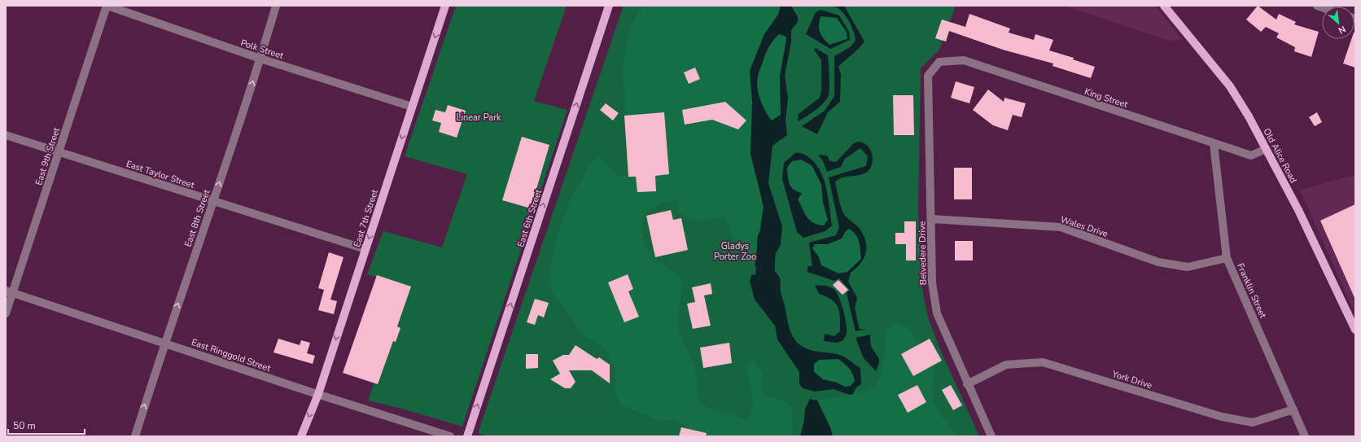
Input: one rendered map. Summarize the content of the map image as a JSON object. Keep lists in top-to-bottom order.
{
  "streets": {
    "main road": ["Old Alice Road", "East 7th Street", "East 6th Street"],
    "street": [
      "Polk Street",
      "King Street",
      "East 9th Street",
      "East Taylor Street",
      "East 8th Street",
      "Wales Drive",
      "Belvedere Drive",
      "Franklin Street",
      "East Ringgold Street",
      "York Drive"
    ]
  },
  "crossings": [
    ["Polk Street", "East 9th Street"],
    ["Polk Street", "East 8th Street"],
    ["Polk Street", "East 7th Street"],
    ["King Street", "Old Alice Road"],
    ["King Street", "Belvedere Drive"],
    ["King Street", "Franklin Street"],
    ["East 9th Street", "East Taylor Street"],
    ["East 9th Street", "East Ringgold Street"],
    ["East Taylor Street", "East 8th Street"],
    ["East Taylor Street", "East 7th Street"],
    ["East 8th Street", "East Ringgold Street"],
    ["East 7th Street", "East Ringgold Street"],
    ["Wales Drive", "Belvedere Drive"],
    ["Wales Drive", "Franklin Street"],
    ["Belvedere Drive", "York Drive"],
    ["Franklin Street", "York Drive"]
  ],
  "one_way": ["East 8th Street", "East 7th Street", "East 6th Street"],
  "parks": ["Linear Park", "Gladys Porter Zoo"],
  "scale_bar": "50 m",
  "north": "bottom right"
}
